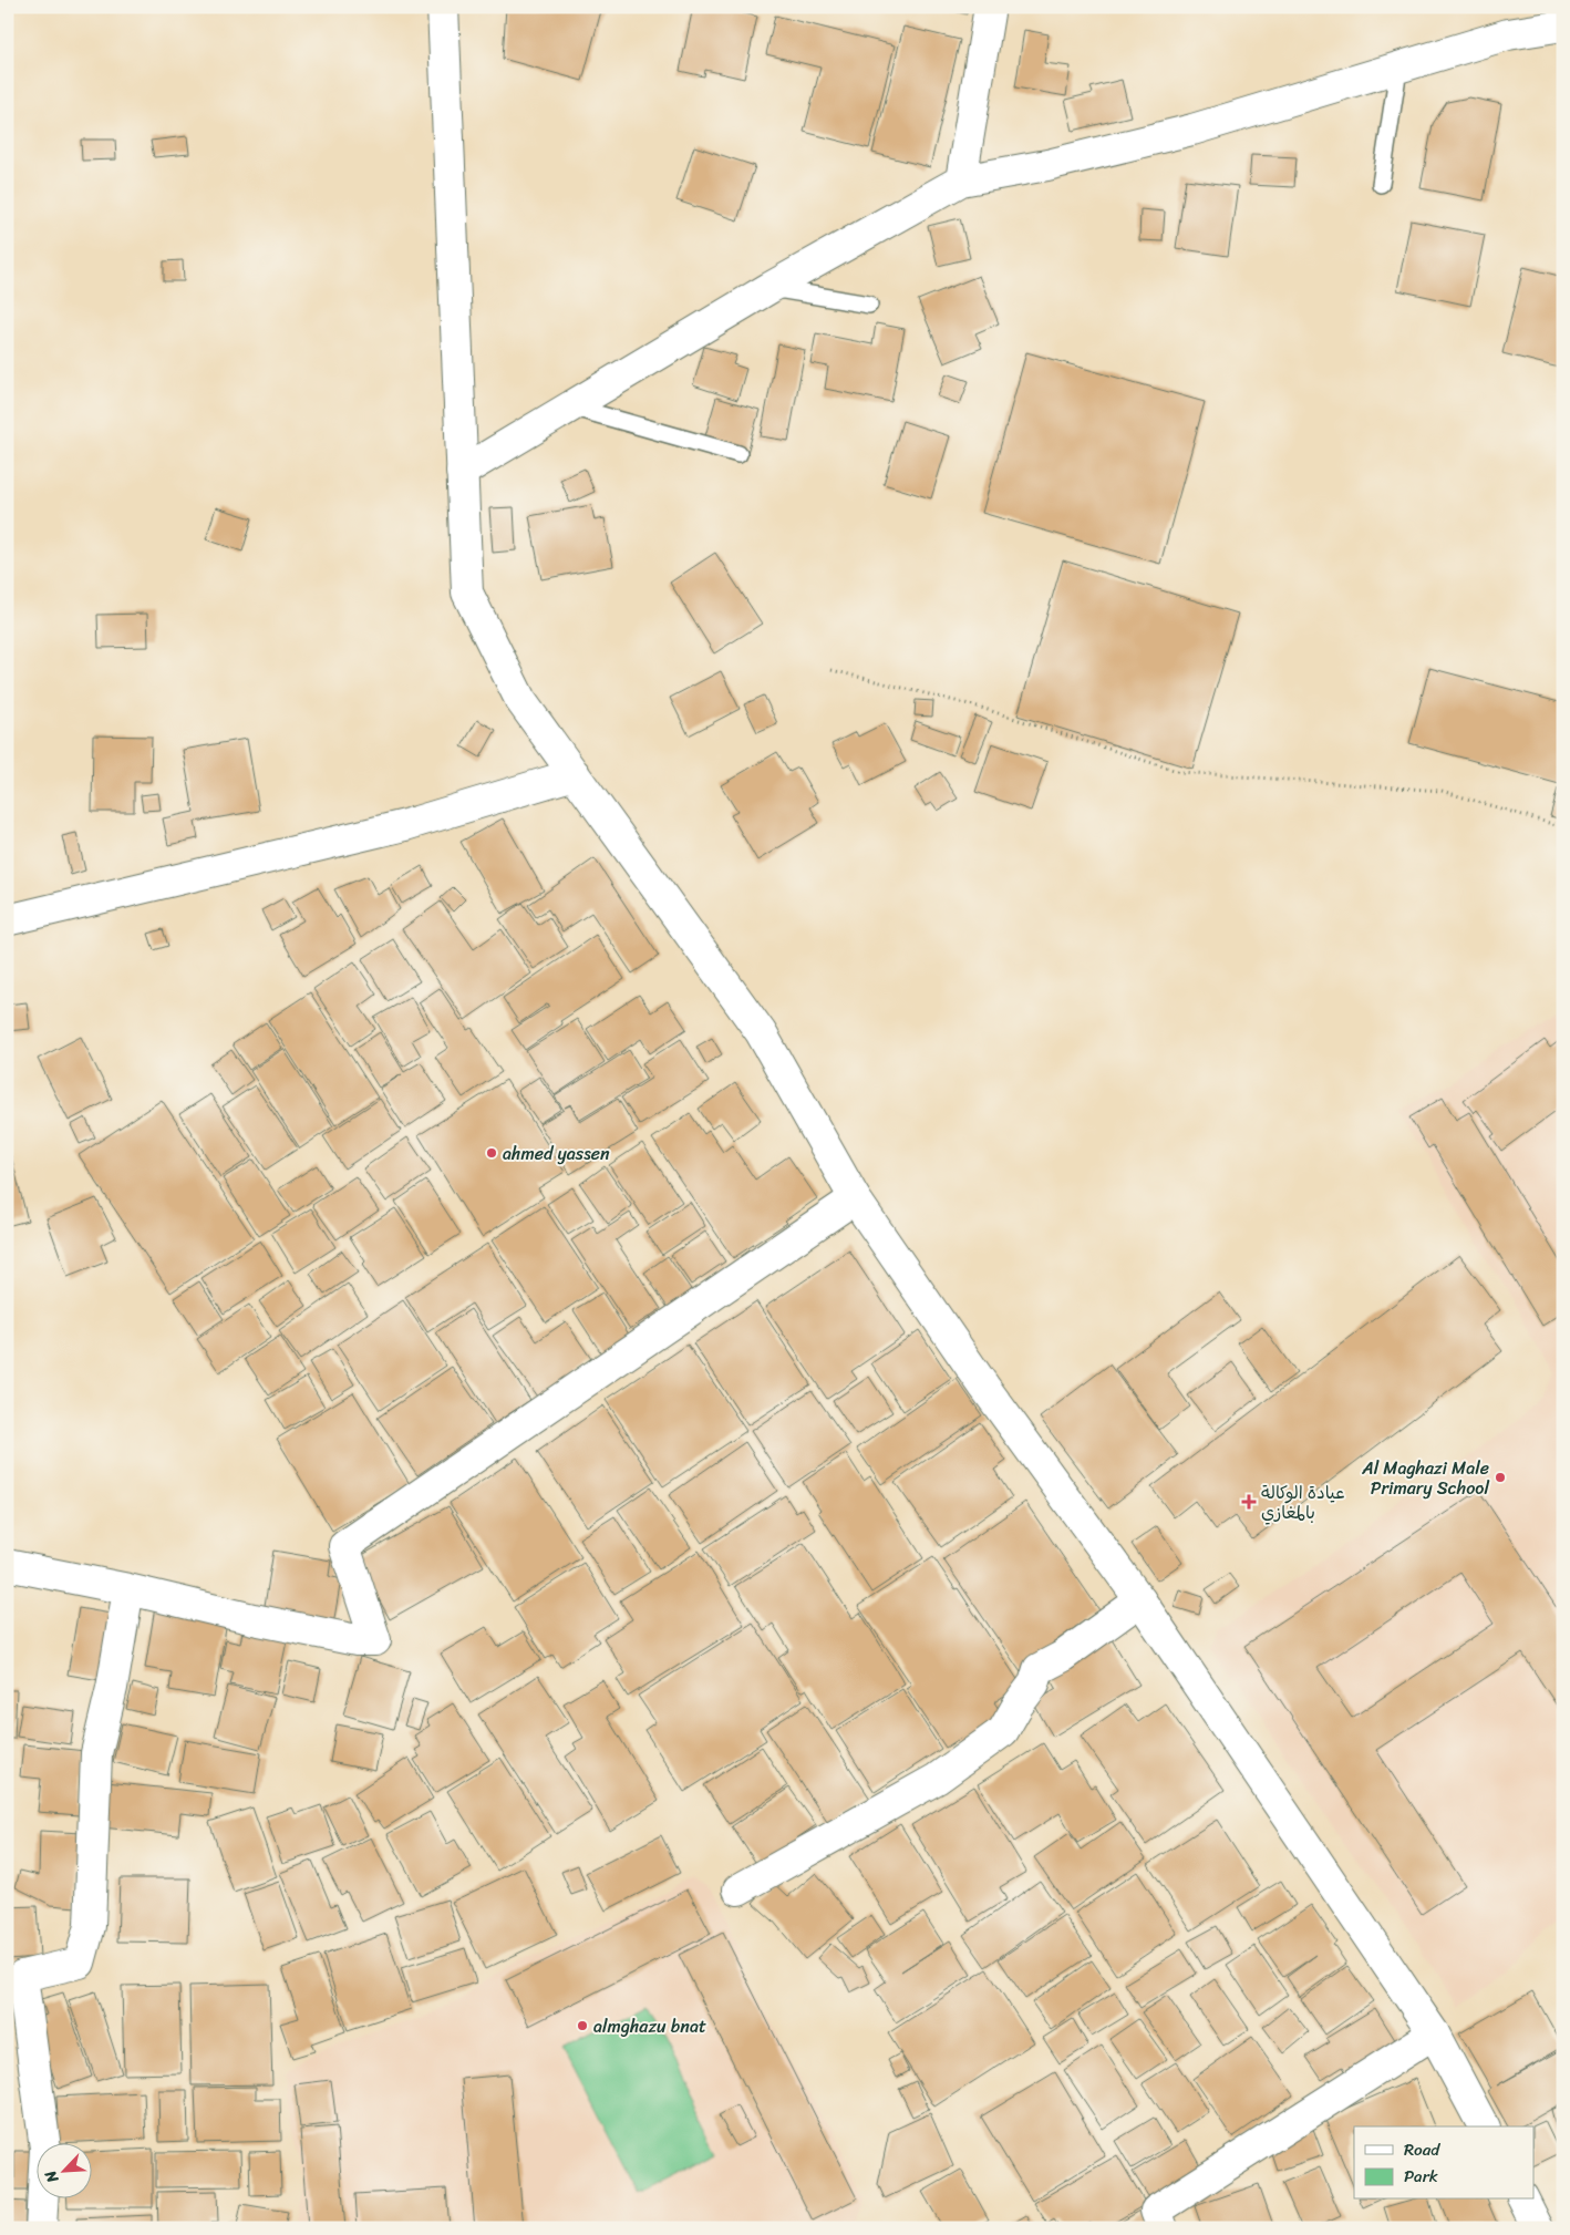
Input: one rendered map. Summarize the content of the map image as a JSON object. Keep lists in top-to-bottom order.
{
  "places": {
    "other": ["ahmed yassen", "Al Maghazi Male Primary School", "almghazu bnat"],
    "health": ["عيادة الوكالة بالمغازي"]
  },
  "legend": ["Road", "Park"],
  "north": "bottom left"
}
